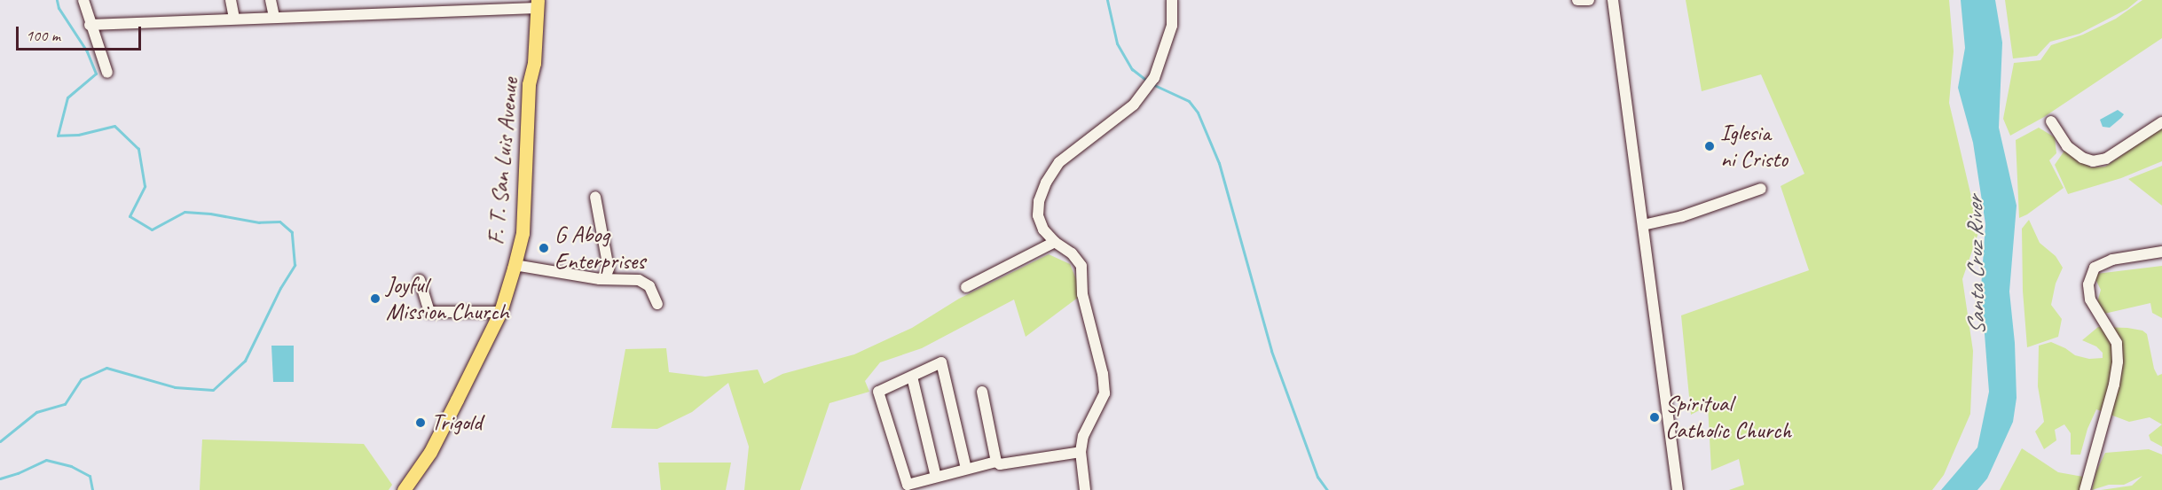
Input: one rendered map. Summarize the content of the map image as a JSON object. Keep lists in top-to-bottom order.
{
  "streets": {
    "main road": ["F. T. San Luis Avenue"]
  },
  "water": ["Santa Cruz River"],
  "places": [
    "Iglesia ni Cristo",
    "G Abog Enterprises",
    "Joyful Mission Church",
    "Spiritual Catholic Church",
    "Trigold"
  ],
  "scale_bar": "100 m"
}
